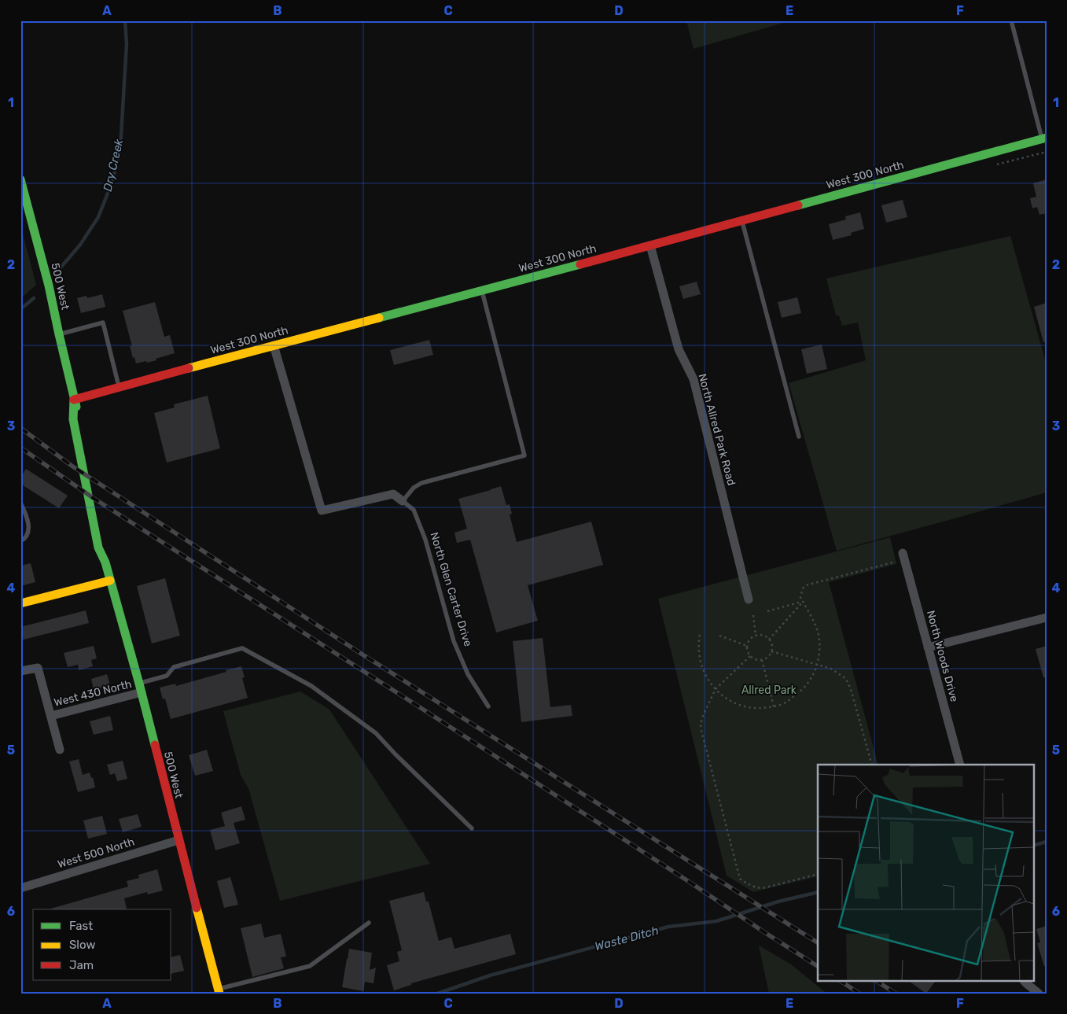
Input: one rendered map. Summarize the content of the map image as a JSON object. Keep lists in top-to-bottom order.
{
  "streets": {
    "street": [
      "West 300 North",
      "500 West",
      "North Allred Park Road",
      "North Woods Drive",
      "West 430 North",
      "West 500 North"
    ],
    "lane": ["North Glen Carter Drive"]
  },
  "crossings": [
    ["West 300 North", "500 West"],
    ["West 300 North", "North Allred Park Road"],
    ["500 West", "West 430 North"],
    ["500 West", "West 500 North"]
  ],
  "water": ["Dry Creek", "Waste Ditch"],
  "parks": ["Allred Park"],
  "legend": ["Fast", "Slow", "Jam"],
  "grid": {
    "columns": [
      "A",
      "B",
      "C",
      "D",
      "E",
      "F"
    ],
    "rows": [
      "1",
      "2",
      "3",
      "4",
      "5",
      "6"
    ]
  }
}
